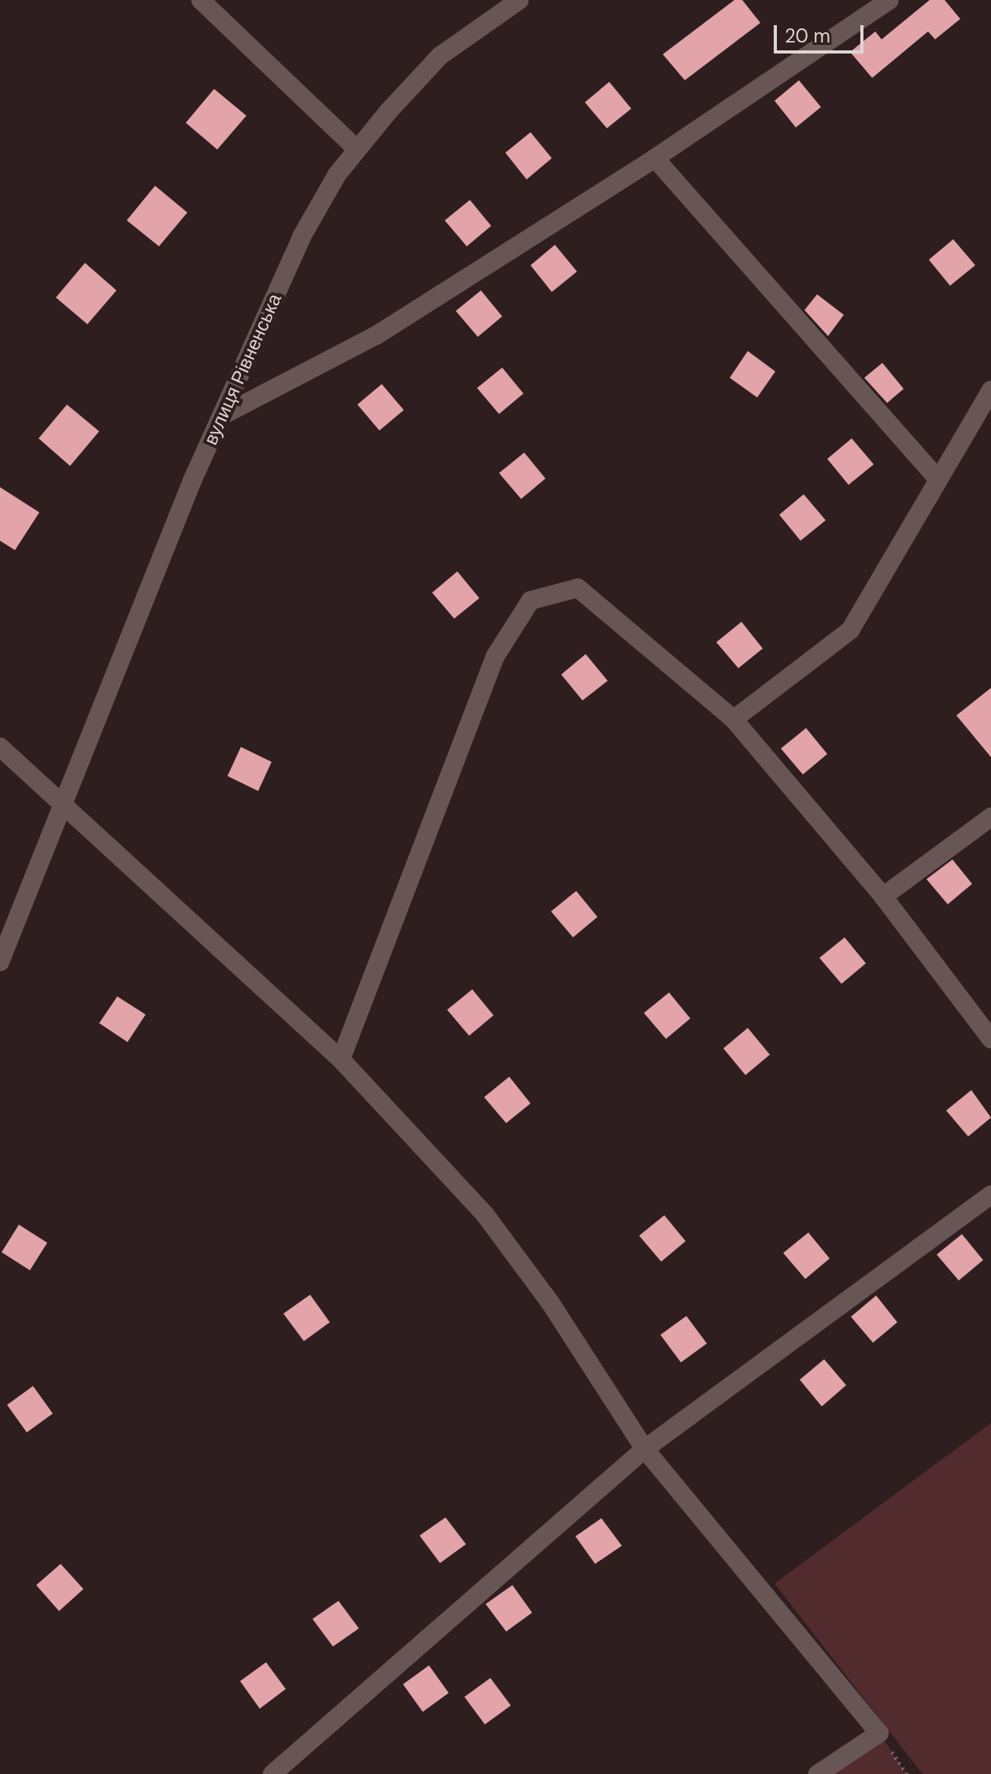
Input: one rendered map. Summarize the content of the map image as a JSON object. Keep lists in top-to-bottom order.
{
  "streets": {
    "street": ["вулиця Рівненська"]
  },
  "scale_bar": "20 m"
}
